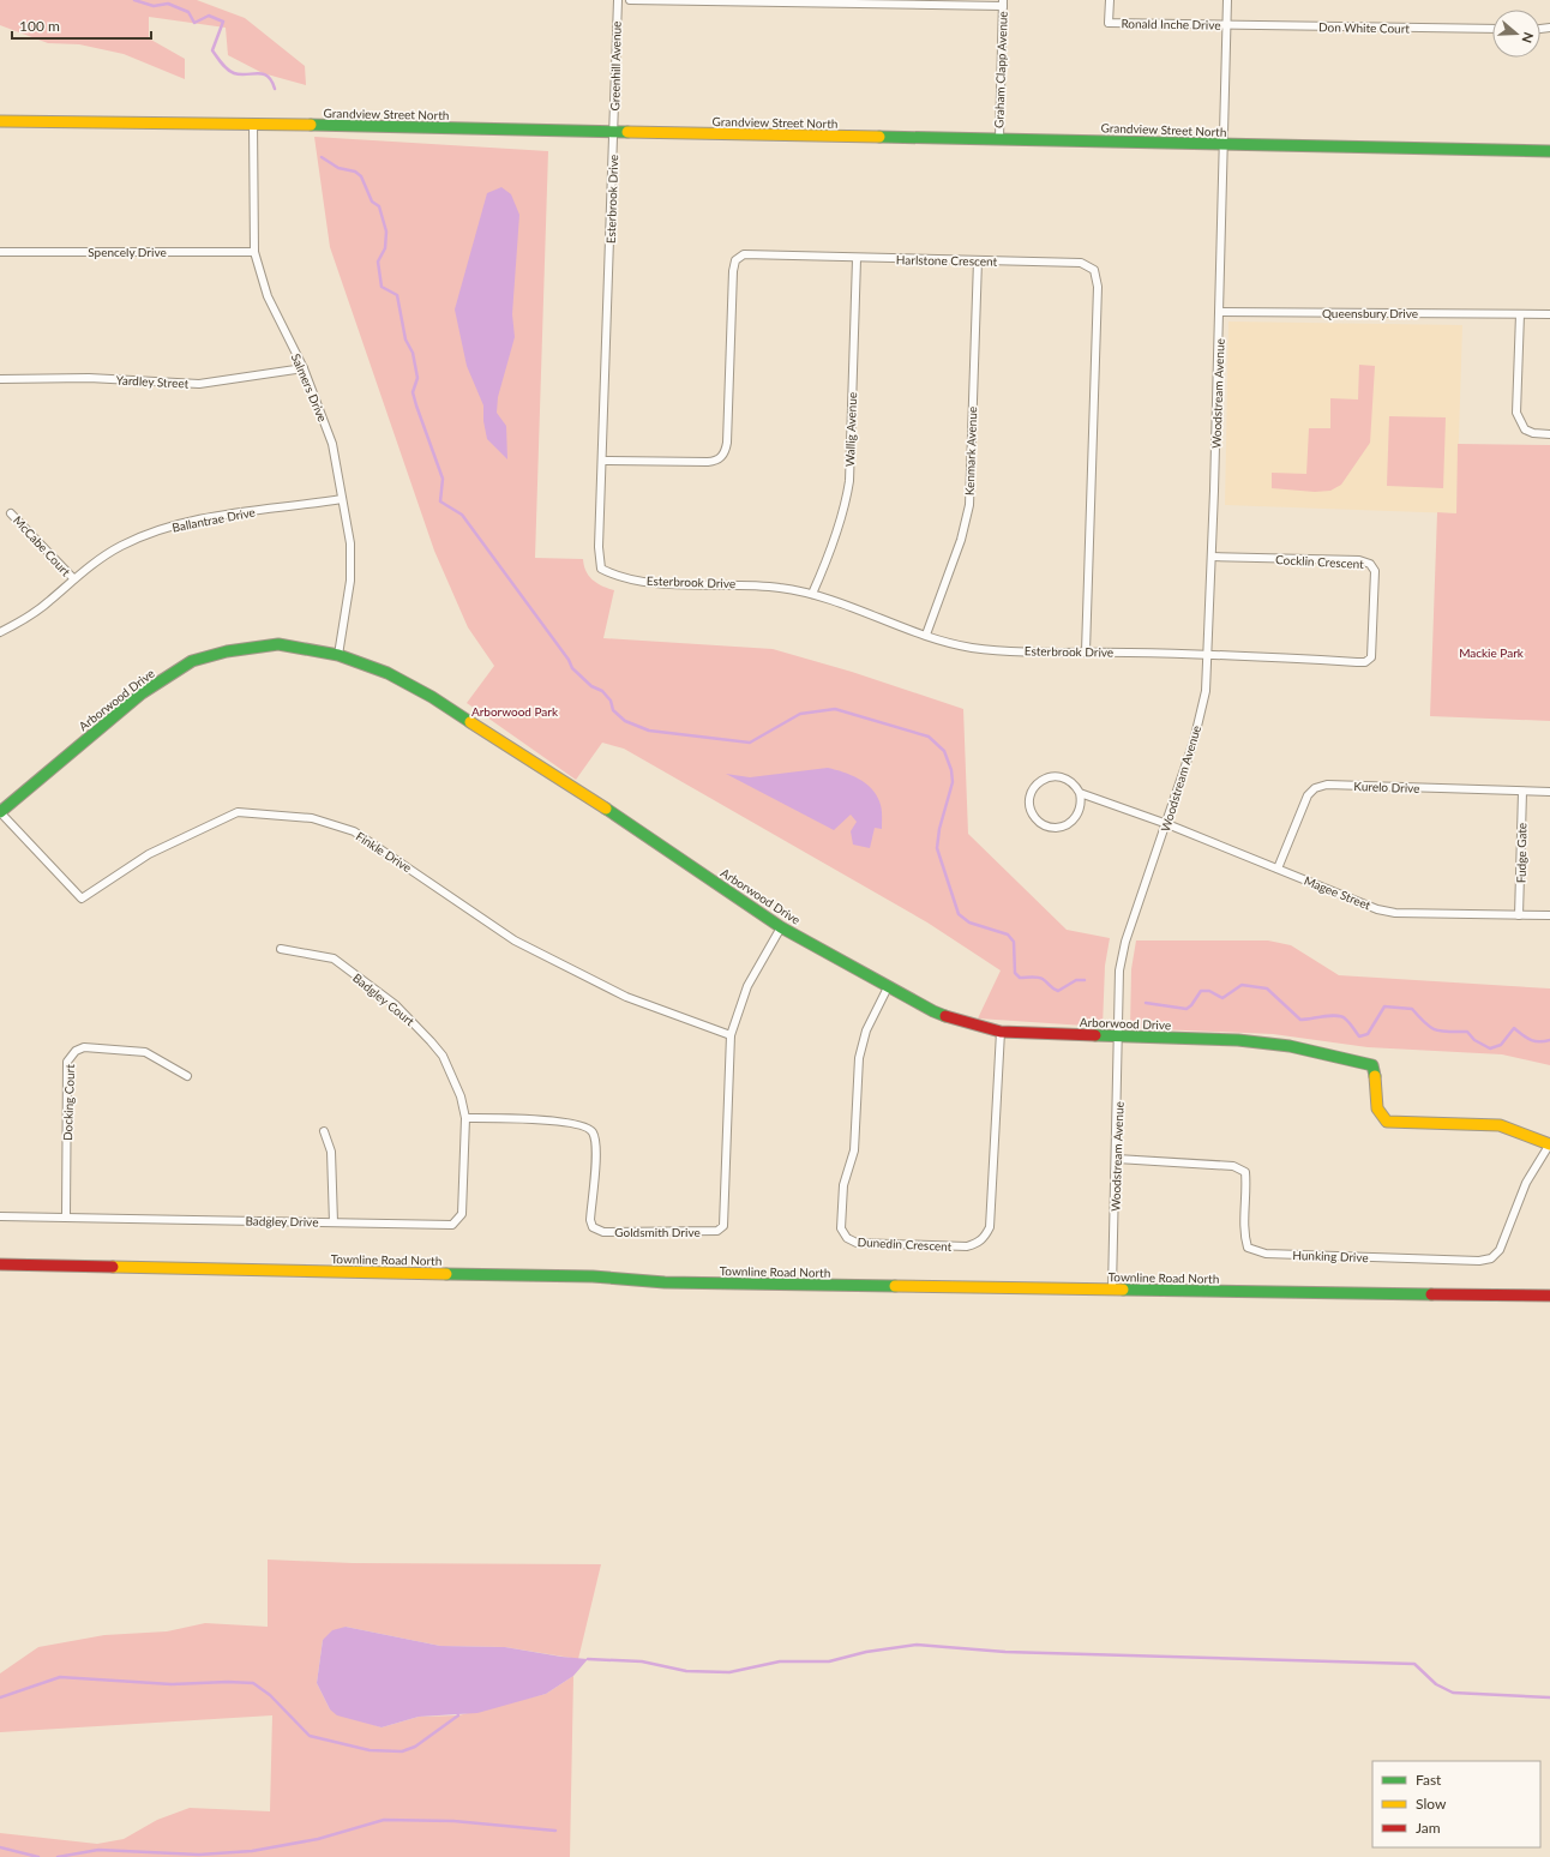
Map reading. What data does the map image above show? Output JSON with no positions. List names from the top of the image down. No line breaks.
{"streets":{"street":["Ronald Inche Drive","Don White Court","Greenhill Avenue","Graham Clapp Avenue","Grandview Street North","Esterbrook Drive","Spencely Drive","Harlstone Crescent","Queensbury Drive","Yardley Street","Salmers Drive","Woodstream Avenue","Wallig Avenue","Kenmark Avenue","Ballantrae Drive","McCabe Court","Cocklin Crescent","Arborwood Drive","Kurelo Drive","Finkle Drive","Fudge Gate","Magee Street","Badgley Court","Docking Court","Badgley Drive","Goldsmith Drive","Dunedin Crescent","Hunking Drive","Townline Road North"]},"crossings":[["Ronald Inche Drive","Don White Court"],["Ronald Inche Drive","Woodstream Avenue"],["Don White Court","Woodstream Avenue"],["Greenhill Avenue","Grandview Street North"],["Greenhill Avenue","Esterbrook Drive"],["Graham Clapp Avenue","Grandview Street North"],["Grandview Street North","Esterbrook Drive"],["Grandview Street North","Salmers Drive"],["Grandview Street North","Woodstream Avenue"],["Esterbrook Drive","Harlstone Crescent"],["Esterbrook Drive","Woodstream Avenue"],["Esterbrook Drive","Wallig Avenue"],["Esterbrook Drive","Kenmark Avenue"],["Esterbrook Drive","Cocklin Crescent"],["Spencely Drive","Salmers Drive"],["Harlstone Crescent","Wallig Avenue"],["Harlstone Crescent","Kenmark Avenue"],["Queensbury Drive","Woodstream Avenue"],["Yardley Street","Salmers Drive"],["Salmers Drive","Ballantrae Drive"],["Salmers Drive","Arborwood Drive"],["Woodstream Avenue","Cocklin Crescent"],["Woodstream Avenue","Arborwood Drive"],["Woodstream Avenue","Magee Street"],["Woodstream Avenue","Hunking Drive"],["Woodstream Avenue","Townline Road North"],["Ballantrae Drive","McCabe Court"],["Arborwood Drive","Finkle Drive"],["Arborwood Drive","Goldsmith Drive"],["Arborwood Drive","Dunedin Crescent"],["Arborwood Drive","Hunking Drive"],["Kurelo Drive","Fudge Gate"],["Kurelo Drive","Magee Street"],["Finkle Drive","Goldsmith Drive"],["Fudge Gate","Magee Street"],["Badgley Court","Badgley Drive"],["Badgley Court","Goldsmith Drive"],["Docking Court","Badgley Drive"],["Badgley Drive","Goldsmith Drive"]],"parks":["Mackie Park","Arborwood Park"],"legend":["Fast","Slow","Jam"],"scale_bar":"100 m","north":"right"}
